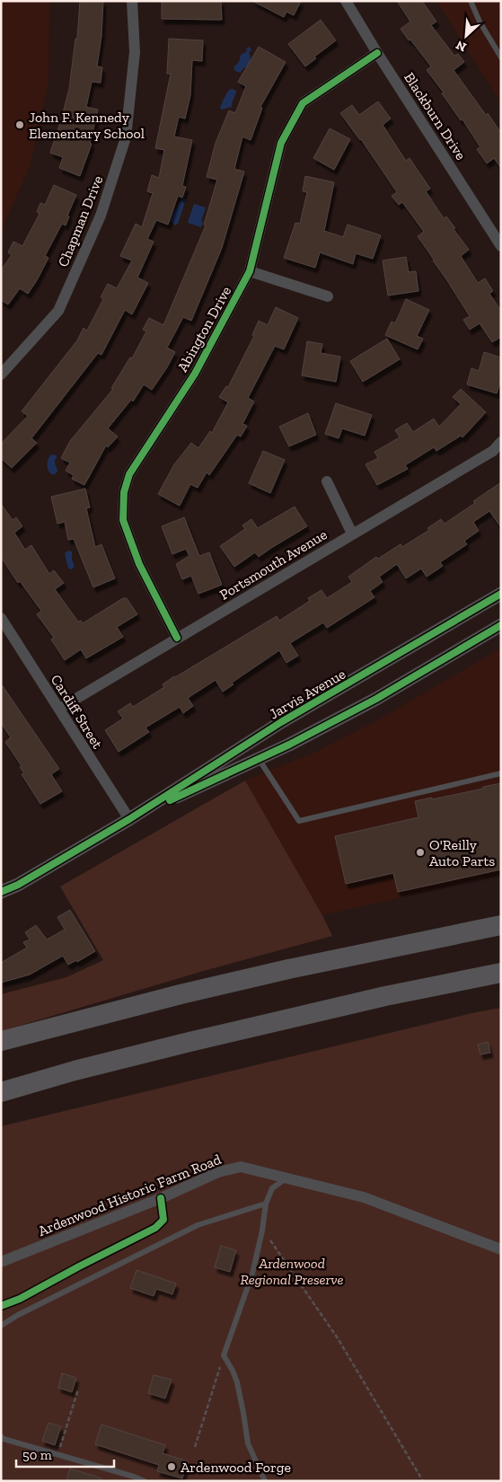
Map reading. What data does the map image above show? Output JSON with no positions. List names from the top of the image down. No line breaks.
{"streets":{"street":["Blackburn Drive","Chapman Drive","Abington Drive","Portsmouth Avenue","Jarvis Avenue","Cardiff Street","Ardenwood Historic Farm Road"]},"crossings":[["Blackburn Drive","Abington Drive"],["Abington Drive","Portsmouth Avenue"],["Portsmouth Avenue","Cardiff Street"],["Jarvis Avenue","Cardiff Street"]],"parks":["Ardenwood Regional Preserve"],"places":["John F. Kennedy Elementary School","O'Reilly Auto Parts","Ardenwood Forge"],"scale_bar":"50 m","north":"bottom left"}
